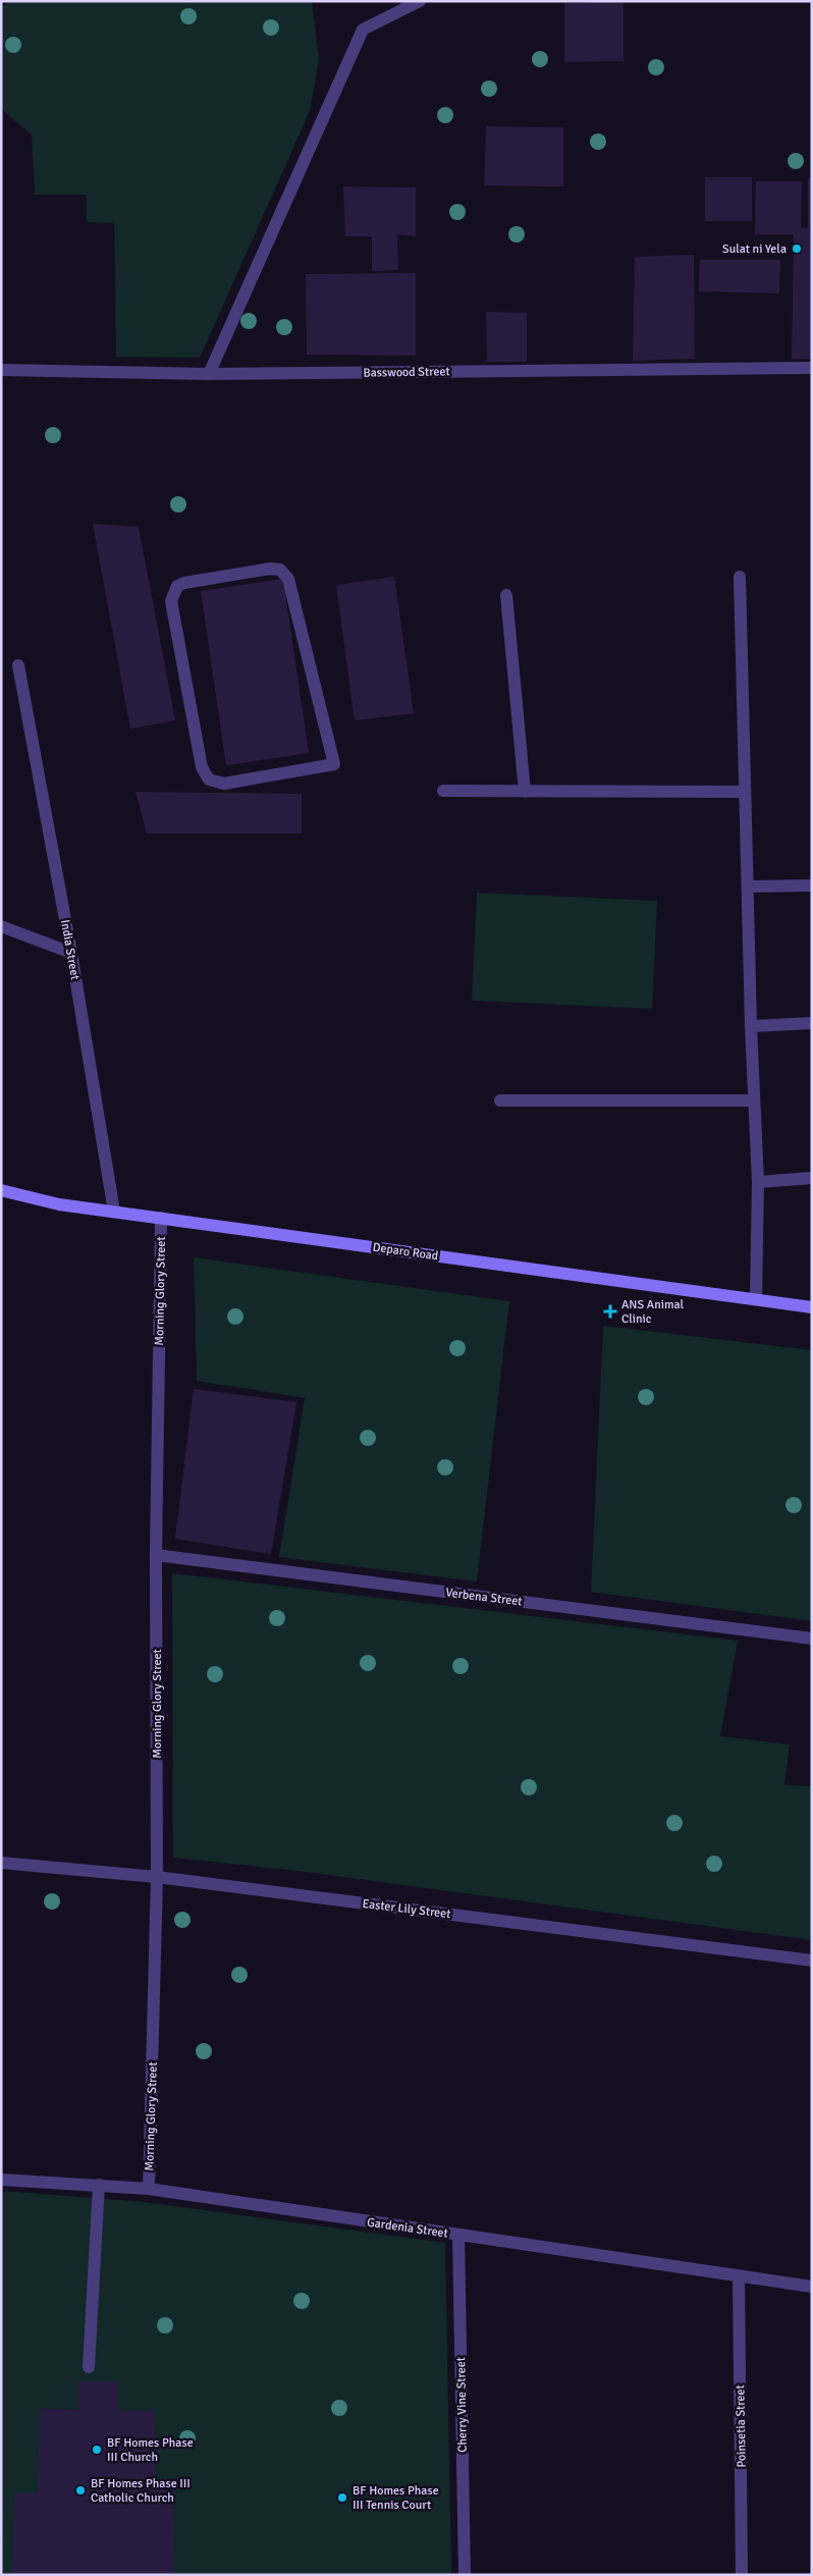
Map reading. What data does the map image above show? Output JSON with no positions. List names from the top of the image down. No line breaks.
{"streets":{"main road":["Deparo Road"],"street":["Basswood Street","India Street","Morning Glory Street","Verbena Street","Easter Lily Street","Gardenia Street","Cherry Vine Street","Poinsetia Street"]},"crossings":[["India Street","Deparo Road"],["Deparo Road","Morning Glory Street"],["Morning Glory Street","Verbena Street"],["Morning Glory Street","Easter Lily Street"],["Morning Glory Street","Gardenia Street"],["Gardenia Street","Cherry Vine Street"],["Gardenia Street","Poinsetia Street"]],"places":{"other":["Sulat ni Yela","BF Homes Phase III Church","BF Homes Phase III Catholic Church","BF Homes Phase III Tennis Court"],"health":["ANS Animal Clinic"]}}
